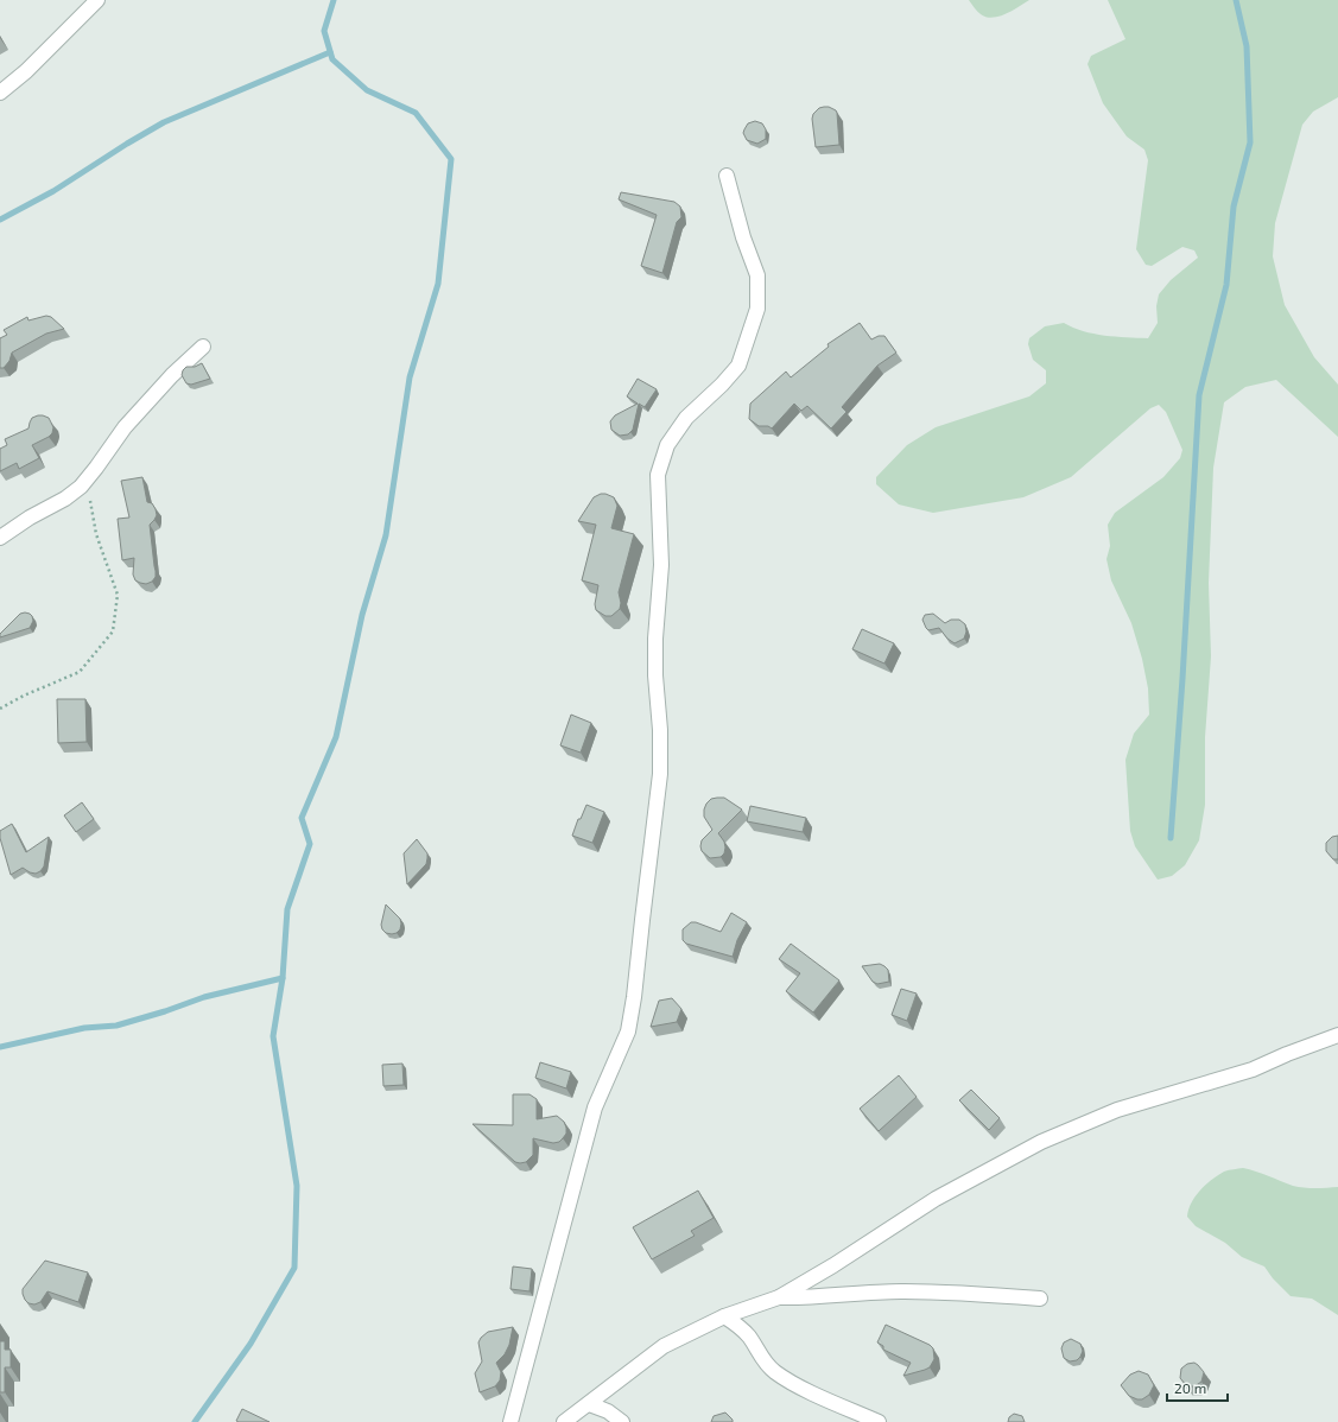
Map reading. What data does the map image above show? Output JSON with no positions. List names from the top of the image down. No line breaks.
{"scale_bar":"20 m"}
